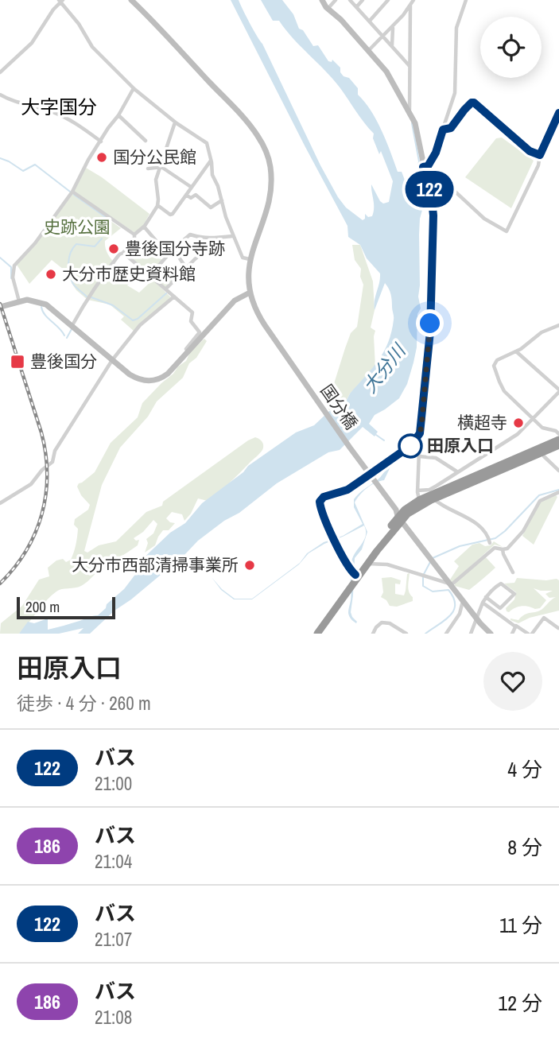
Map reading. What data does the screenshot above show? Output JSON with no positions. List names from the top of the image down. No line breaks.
{"streets":{"street":["国分橋"]},"districts":["大字国分"],"water":["大分川"],"parks":["史跡公園"],"places":{"other":["国分公民館","豊後国分寺跡","大分市歴史資料館","横超寺","田原入口","大分市西部清掃事業所"],"transit":["豊後国分"]},"lines":["bus line 122"],"scale_bar":"200 m","page":{"on_map":"122","scale":"200 m","heading":["田原入口","徒歩 · 4 分 · 260 m"],"list":[{"mark":"122","name":"バス","note":"21:00","value":"4 分"},{"mark":"186","name":"バス","note":"21:04","value":"8 分"},{"mark":"122","name":"バス","note":"21:07","value":"11 分"},{"mark":"186","name":"バス","note":"21:08","value":"12 分"}]}}
